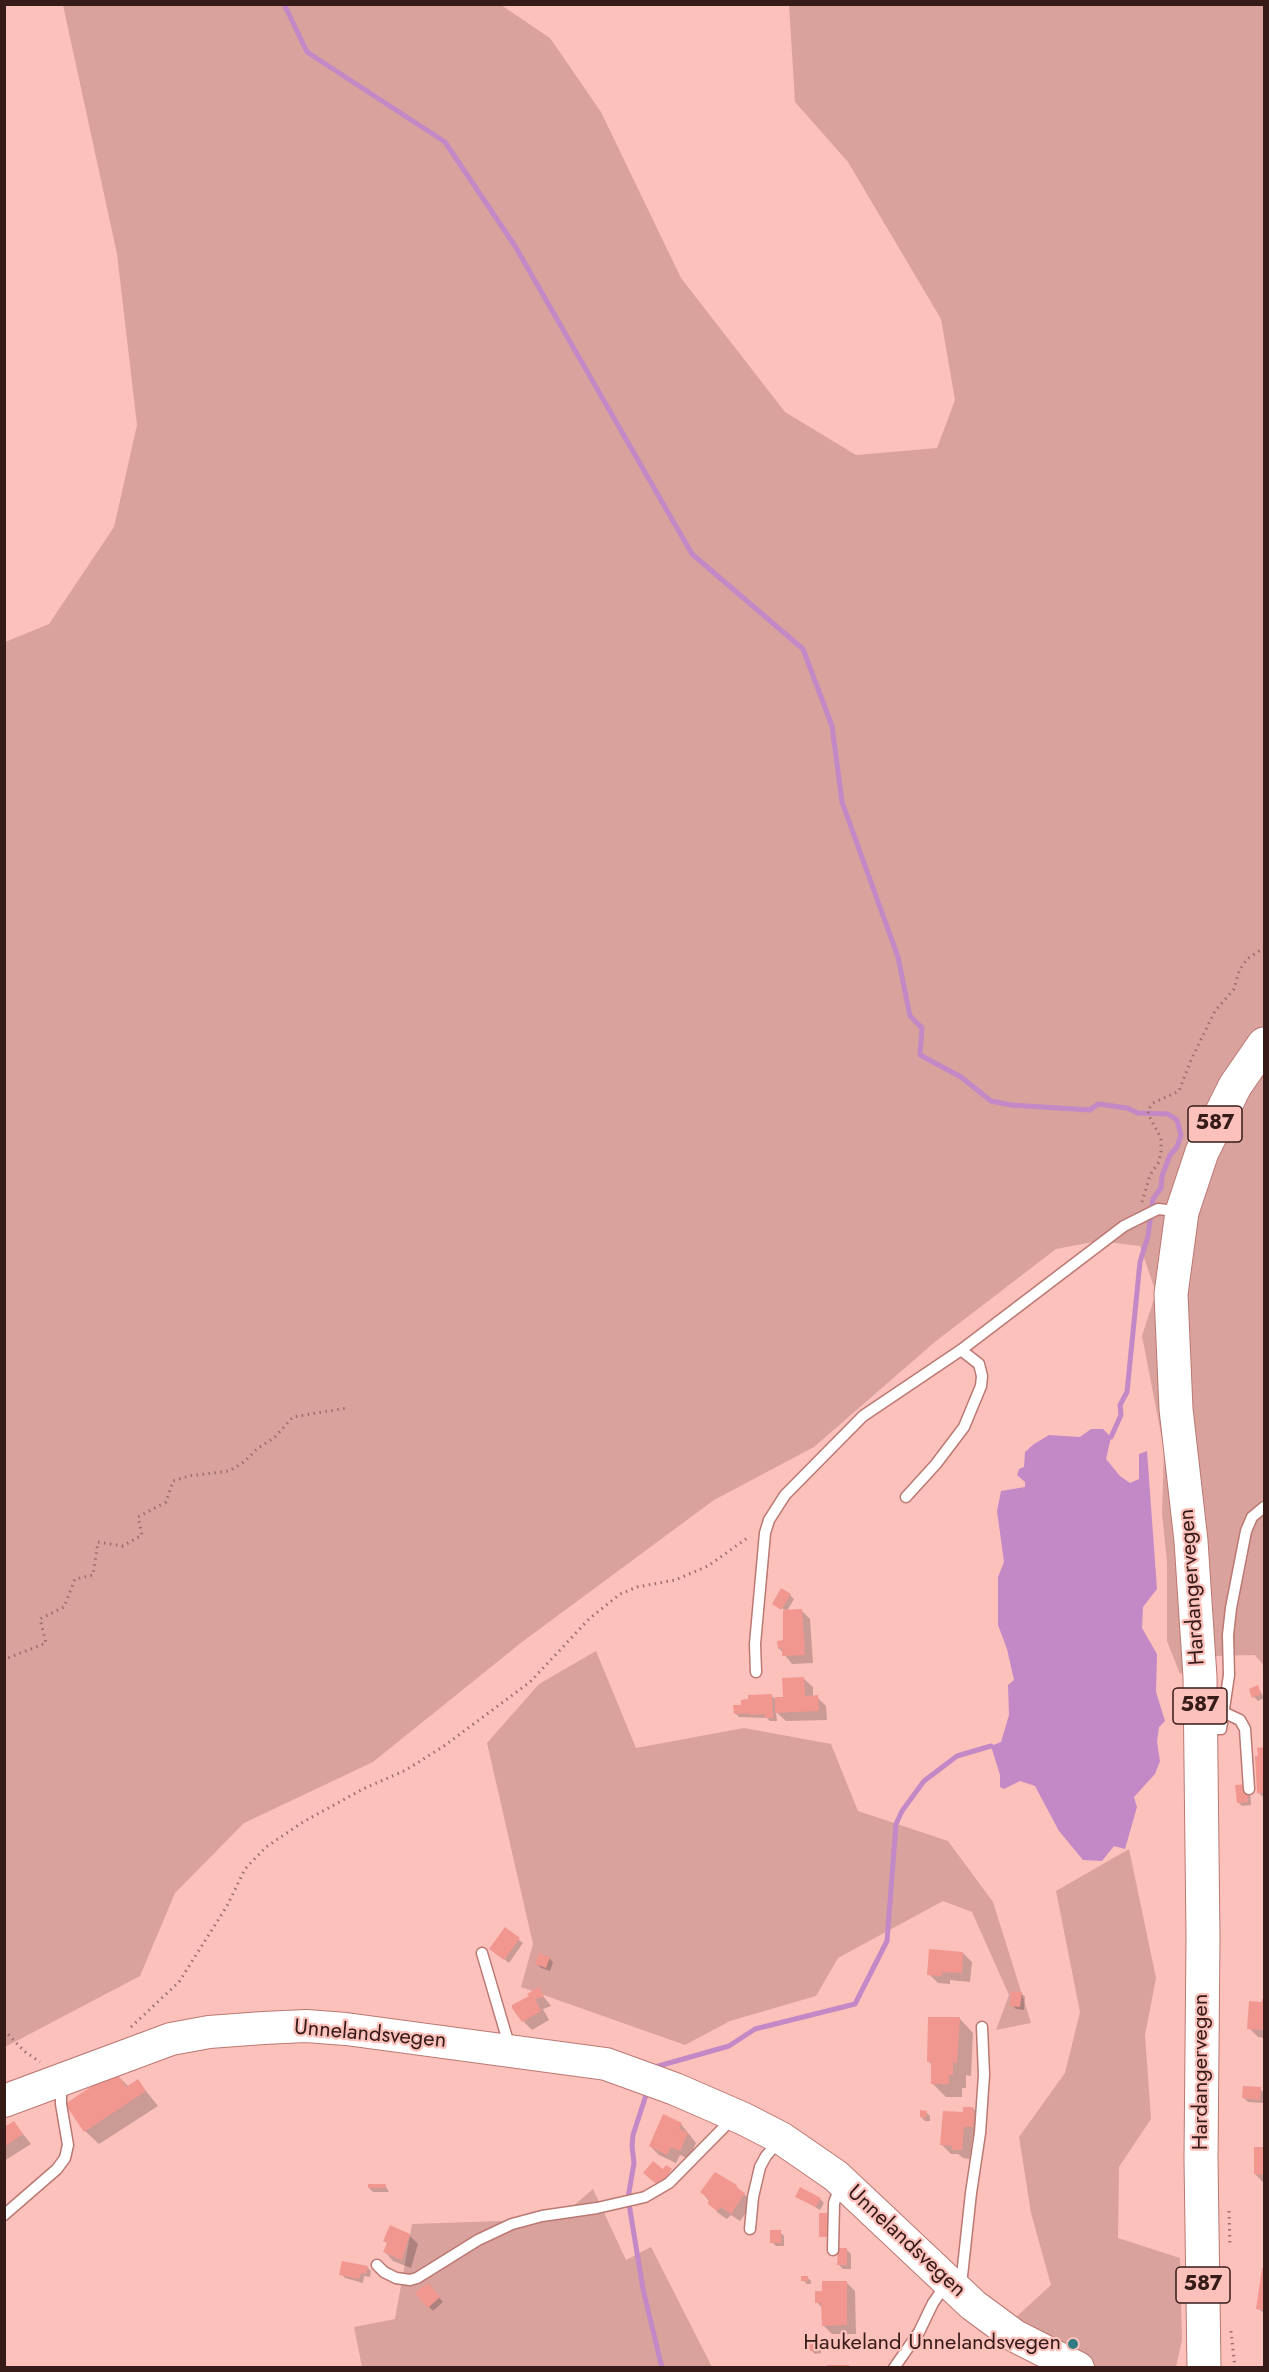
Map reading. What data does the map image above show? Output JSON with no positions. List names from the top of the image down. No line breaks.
{"streets":{"main road":["587","Hardangervegen","Unnelandsvegen"]},"places":["Haukeland Unnelandsvegen"]}
